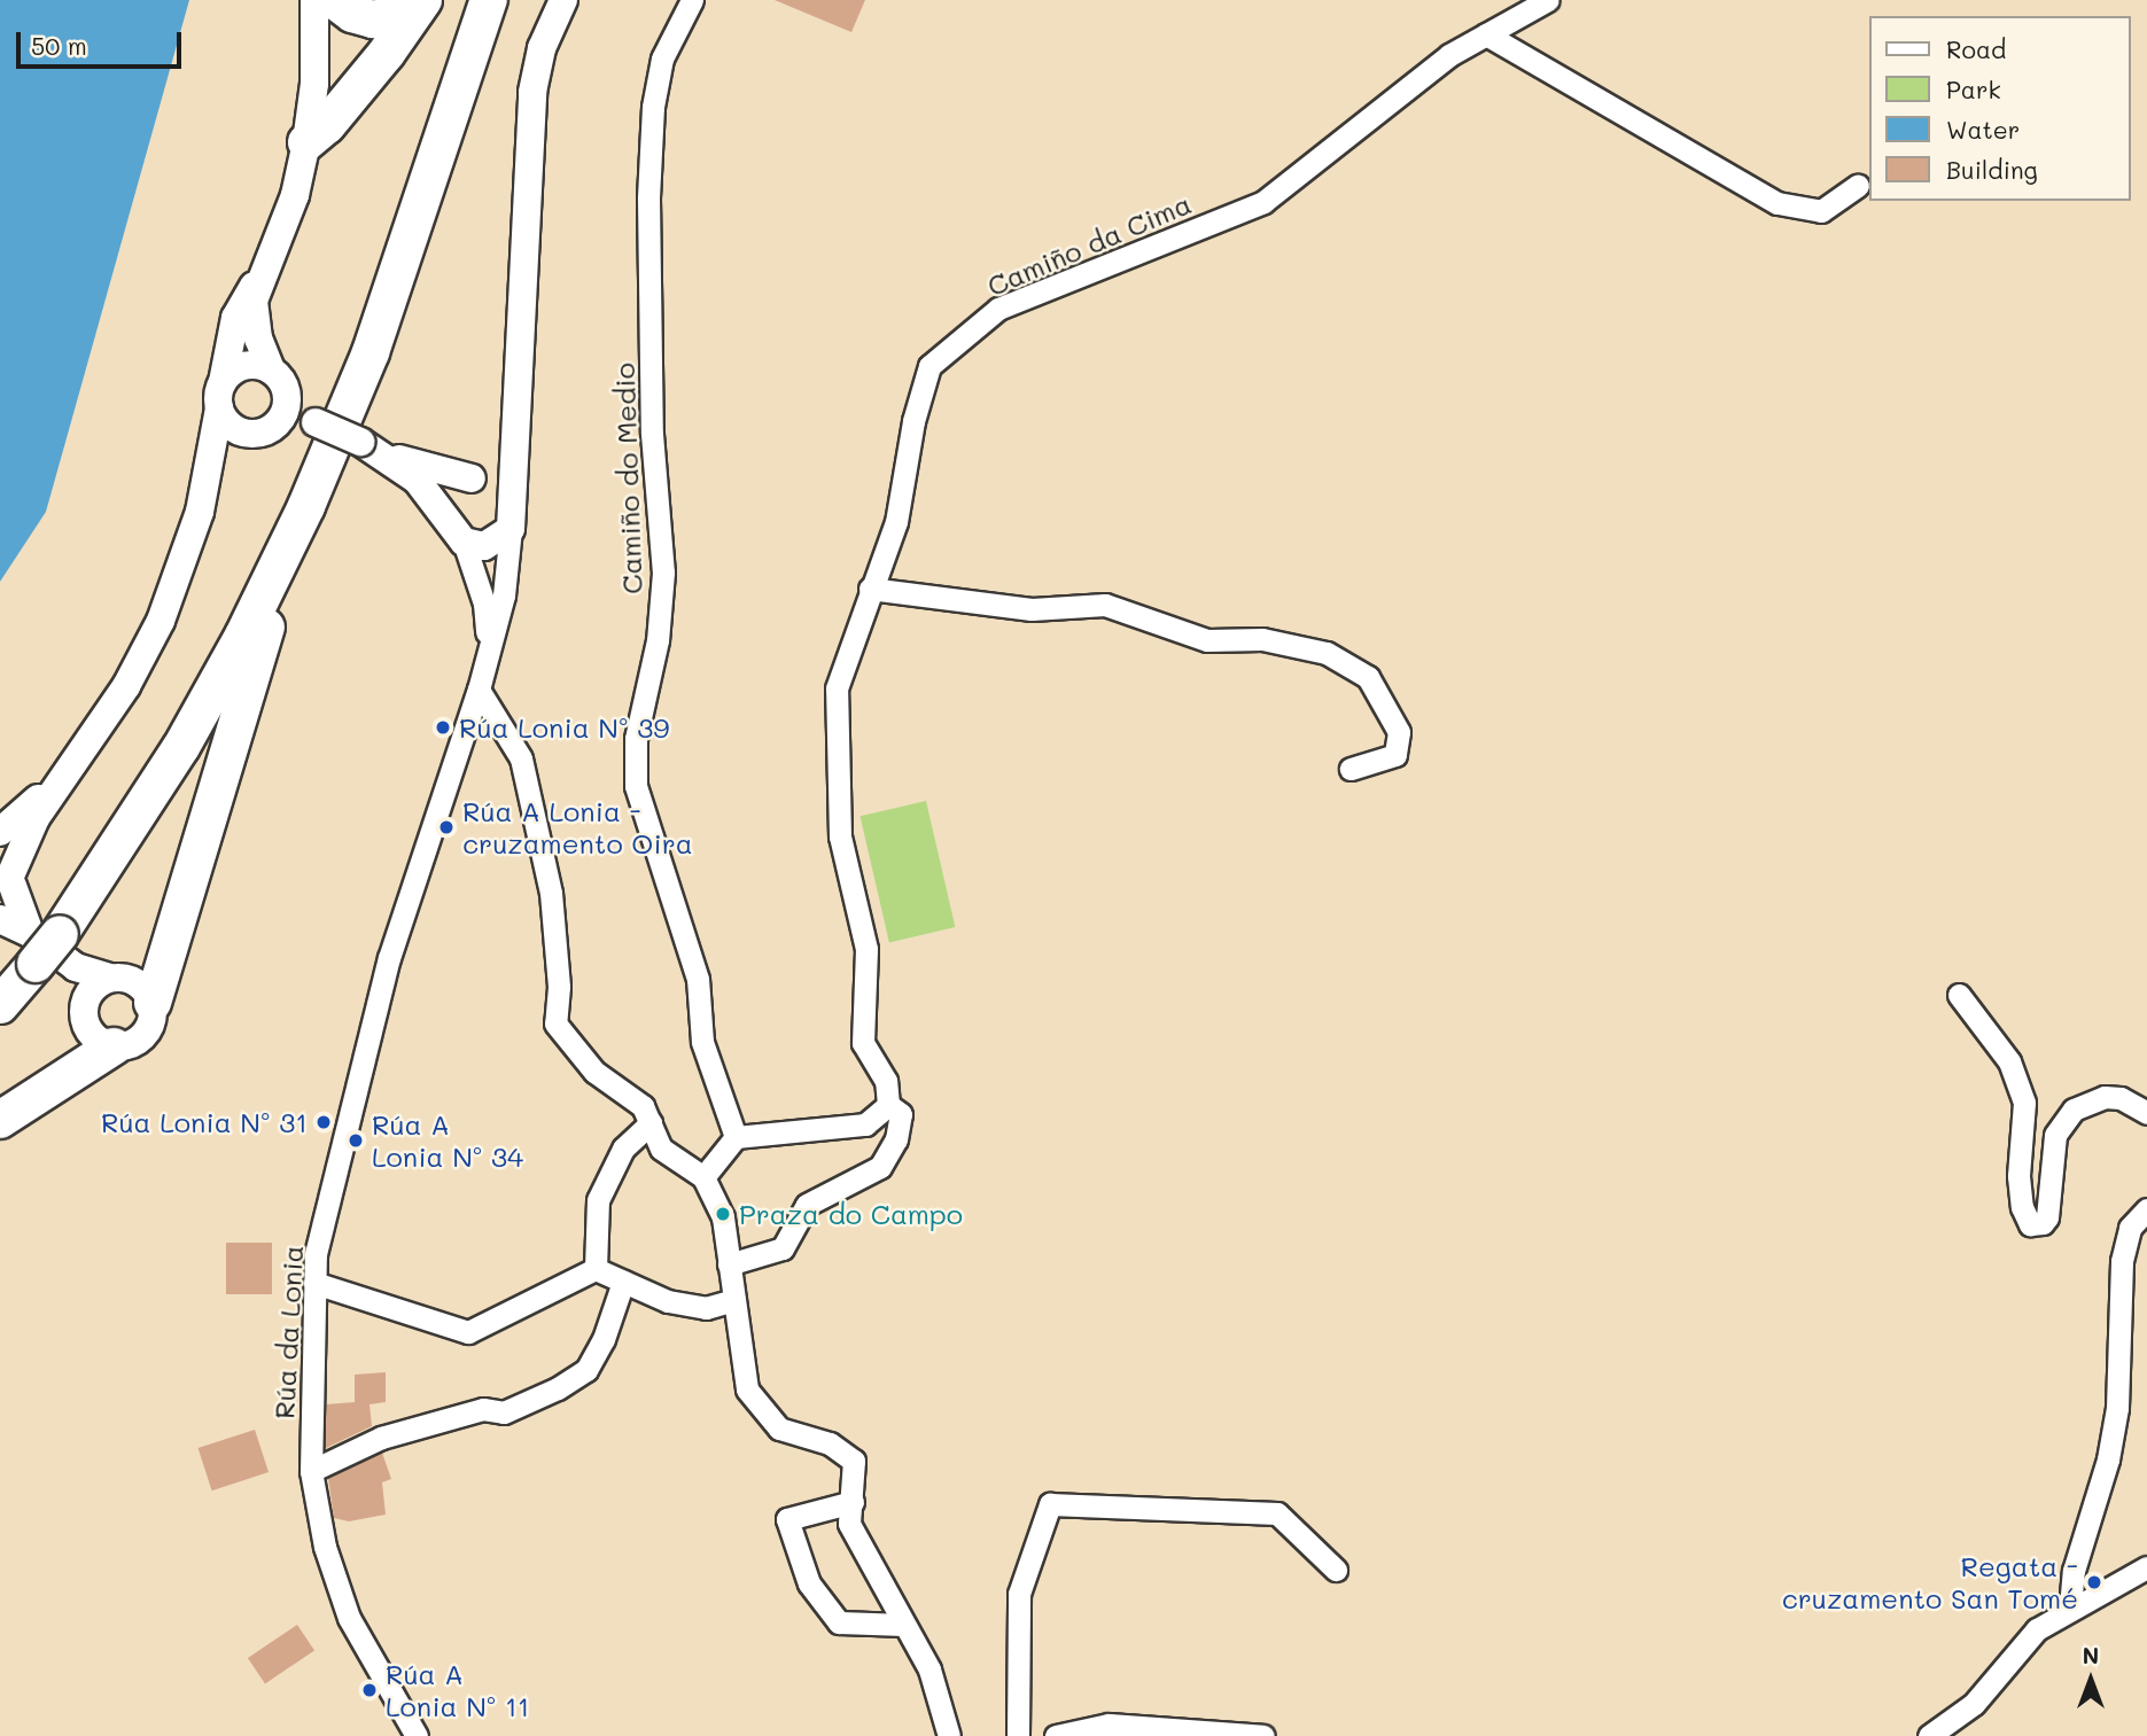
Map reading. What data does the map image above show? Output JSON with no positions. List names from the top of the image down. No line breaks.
{"streets":{"street":["Camiño da Cima","Camiño do Medio","Rúa da Lonia"]},"places":["Rúa Lonia Nº 39","Rúa A Lonia - cruzamento Oira","Rúa Lonia Nº 31","Rúa A Lonia Nº 34","Praza do Campo","Regata - cruzamento San Tomé","Rúa A Lonia Nº 11"],"legend":["Road","Park","Water","Building"],"scale_bar":"50 m","north":"top"}
